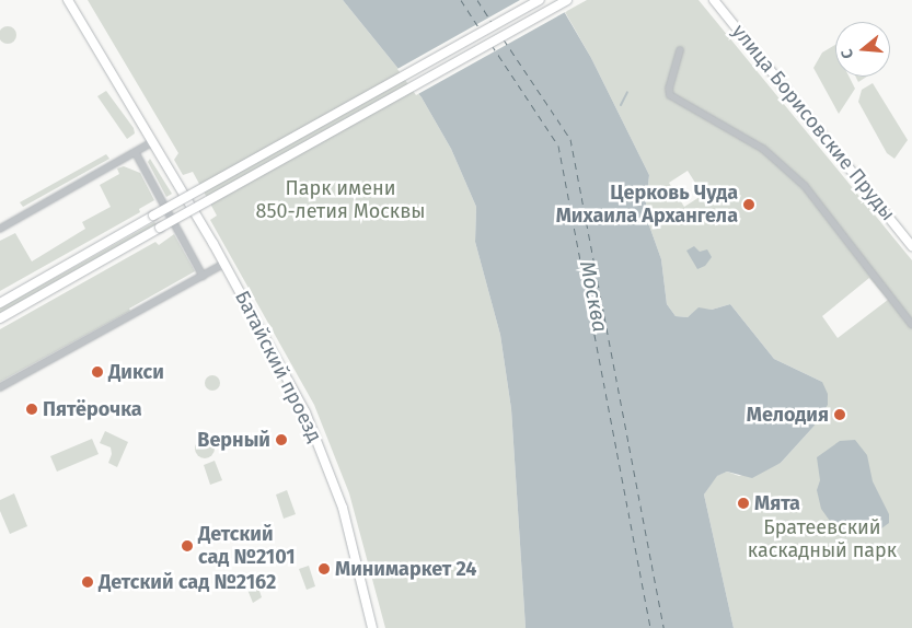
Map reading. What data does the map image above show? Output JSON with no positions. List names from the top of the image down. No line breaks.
{"streets":{"main road":["улица Борисовские Пруды","Батайский проезд"]},"water":["Москва"],"parks":["Парк имени 850-летия Москвы","Братеевский каскадный парк"],"places":["Церковь Чуда Михаила Архангела","Дикси","Пятёрочка","Мелодия","Верный","Мята","Детский сад №2101","Минимаркет 24","Детский сад №2162"],"north":"left"}
